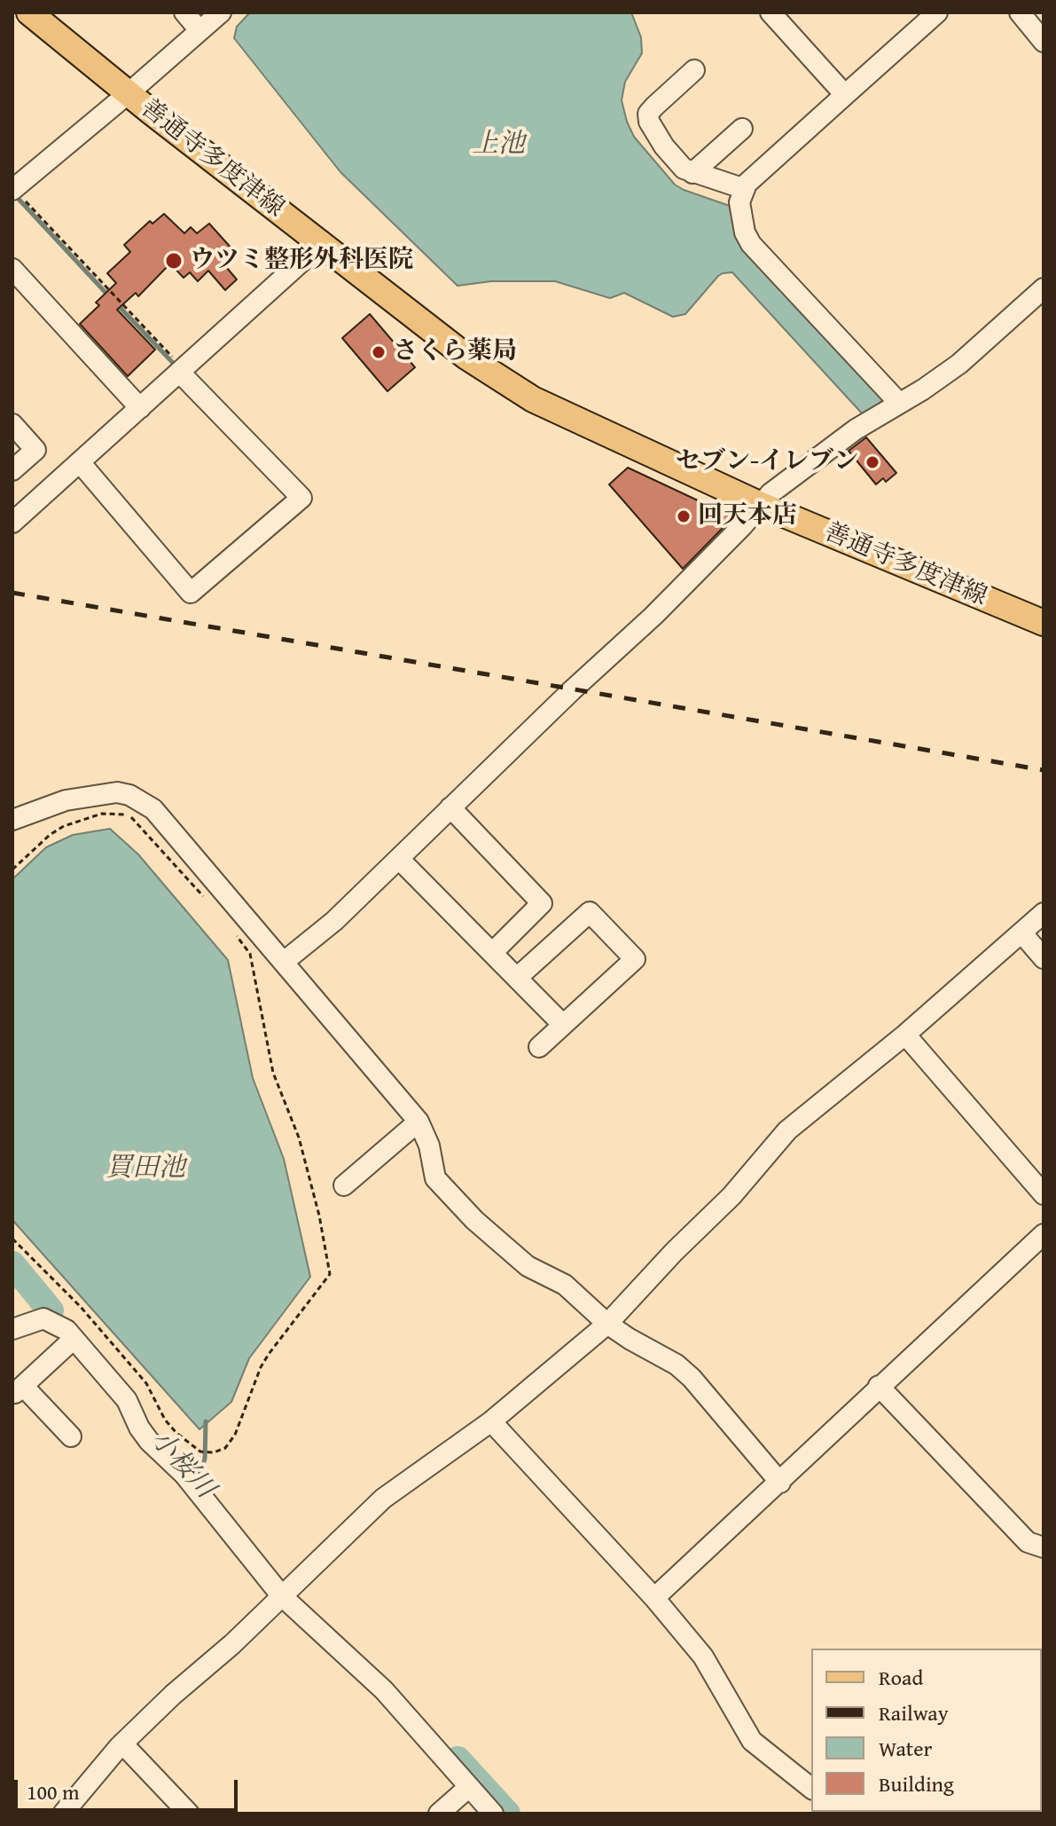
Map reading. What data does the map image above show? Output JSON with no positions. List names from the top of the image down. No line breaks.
{"streets":{"main road":["善通寺多度津線"]},"water":["上池","買田池","小桜川"],"places":["ウツミ整形外科医院","さくら薬局","セブン-イレブン","回天本店"],"legend":["Road","Railway","Water","Building"],"scale_bar":"100 m"}
